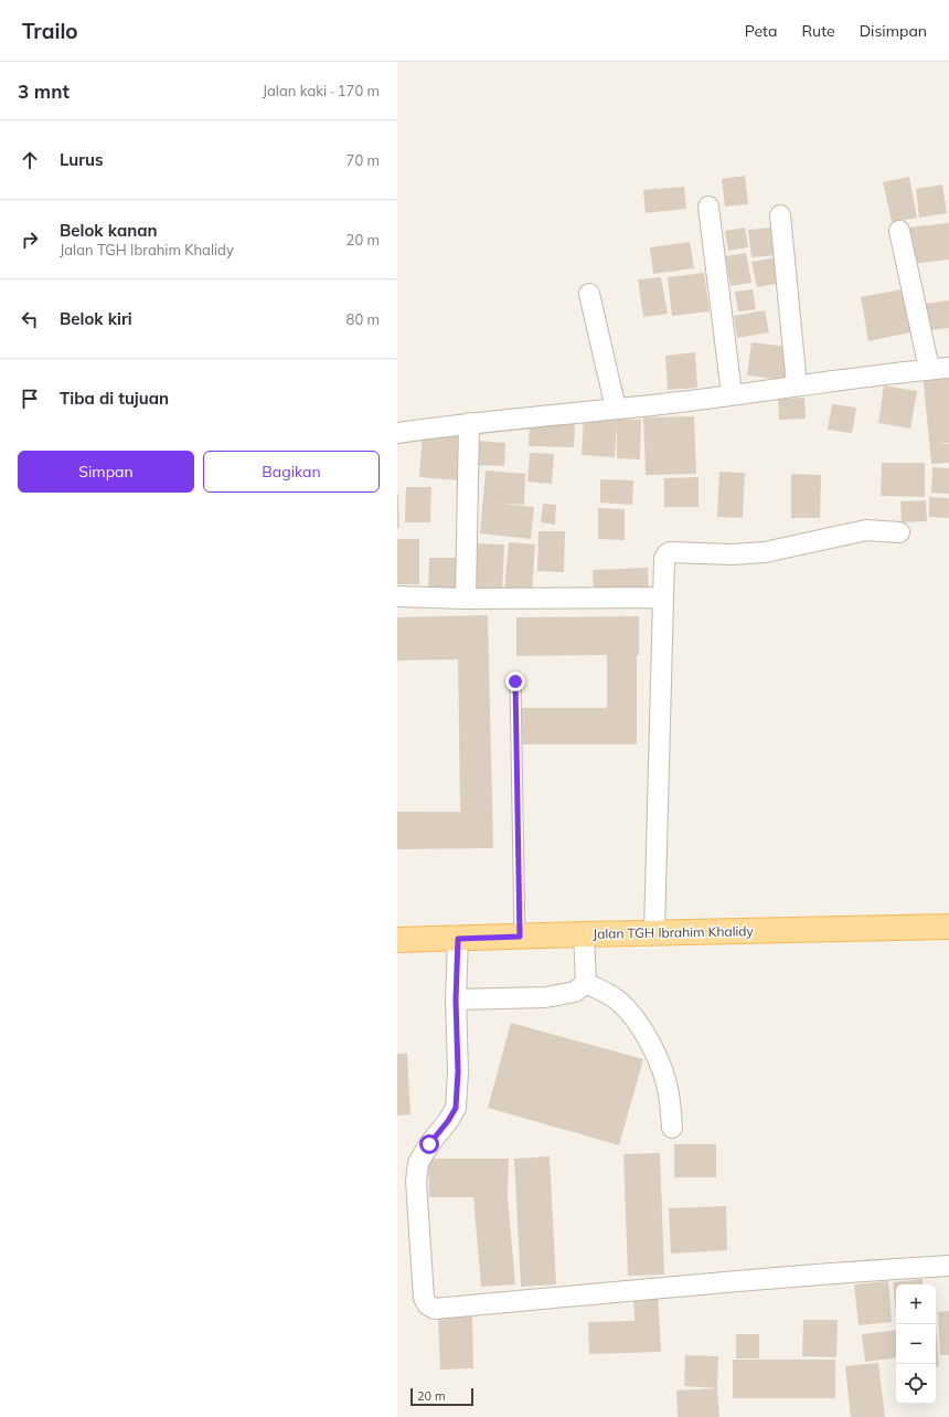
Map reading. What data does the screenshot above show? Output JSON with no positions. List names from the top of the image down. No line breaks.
{"streets":{"main road":["Jalan TGH Ibrahim Khalidy"]},"scale_bar":"20 m","page":{"header":"Trailo","nav":["Peta","Rute","Disimpan"],"heading":["3 mnt","Jalan kaki · 170 m"],"list":[["Lurus","70 m"],["Belok kanan","Jalan TGH Ibrahim Khalidy","20 m"],["Belok kiri","80 m"],"Tiba di tujuan"],"buttons":["Simpan","Bagikan"],"map_buttons":["+","−"],"scale":"20 m"}}
